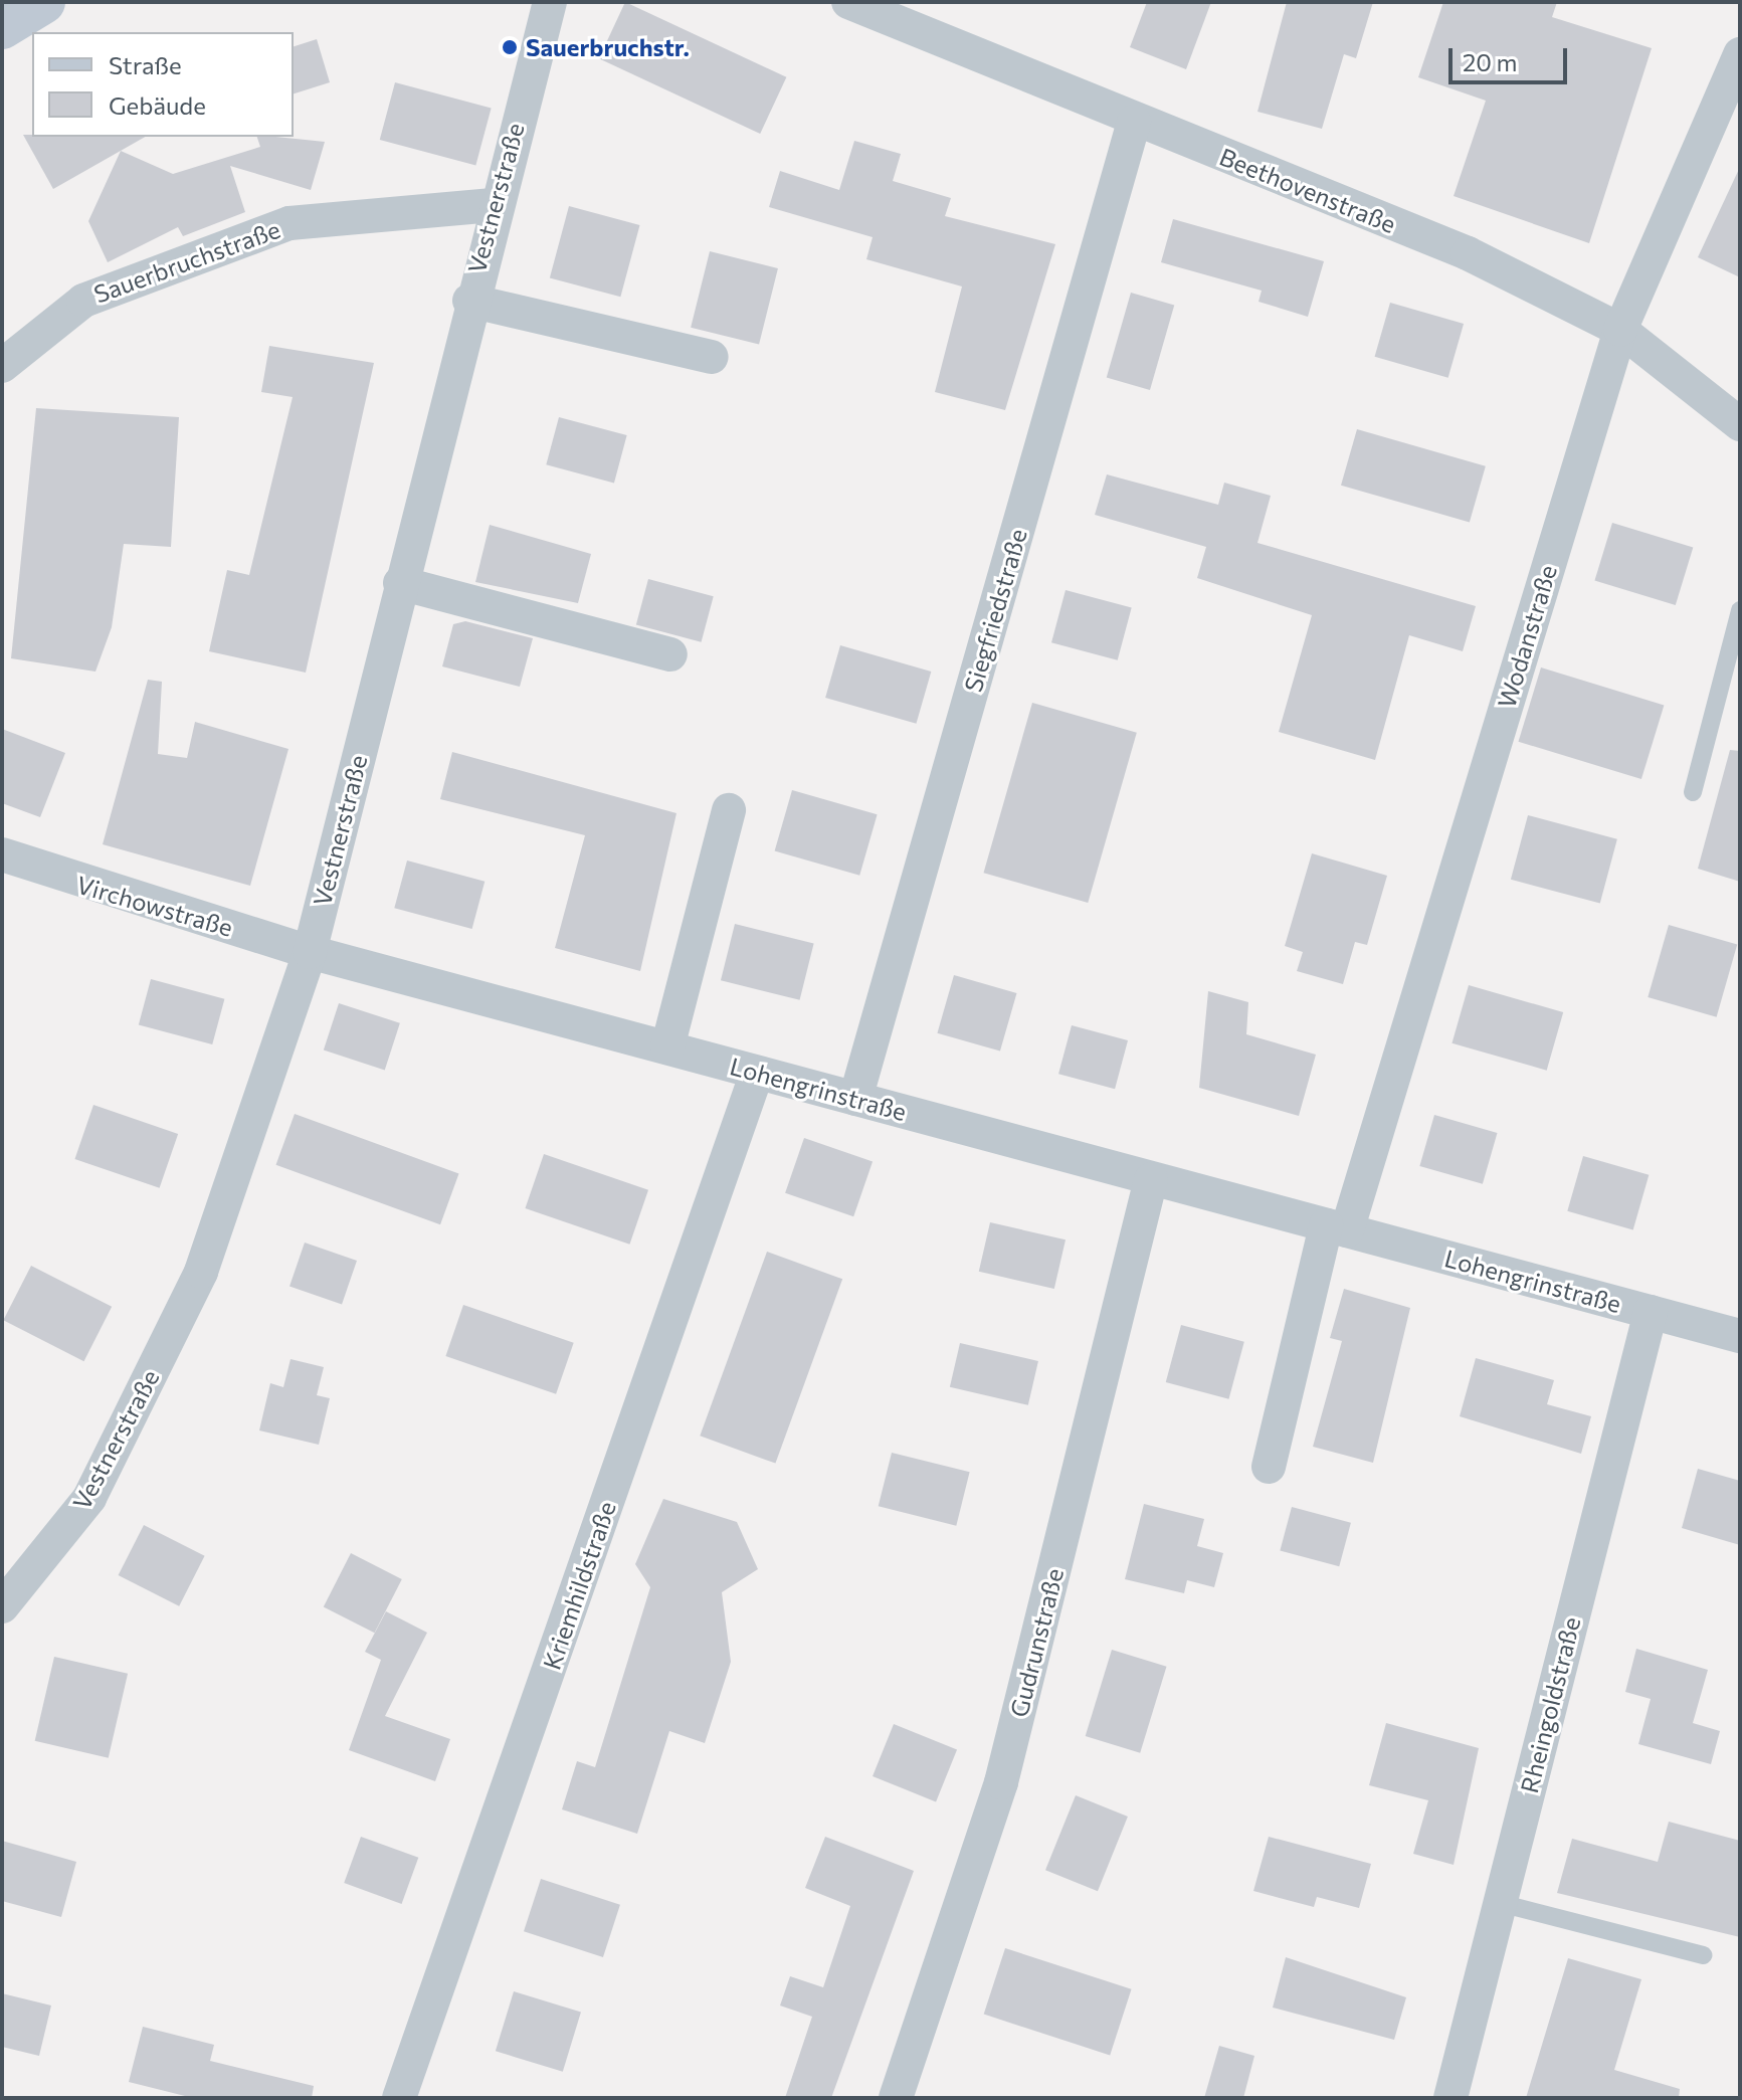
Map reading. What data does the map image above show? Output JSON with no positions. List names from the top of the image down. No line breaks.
{"streets":{"street":["Beethovenstraße","Vestnerstraße","Sauerbruchstraße","Siegfriedstraße","Wodanstraße","Virchowstraße","Lohengrinstraße","Kriemhildstraße","Gudrunstraße","Rheingoldstraße"]},"crossings":[["Beethovenstraße","Siegfriedstraße"],["Beethovenstraße","Wodanstraße"],["Vestnerstraße","Sauerbruchstraße"],["Vestnerstraße","Virchowstraße"],["Vestnerstraße","Lohengrinstraße"],["Siegfriedstraße","Lohengrinstraße"],["Wodanstraße","Lohengrinstraße"],["Virchowstraße","Lohengrinstraße"],["Lohengrinstraße","Kriemhildstraße"],["Lohengrinstraße","Gudrunstraße"],["Lohengrinstraße","Rheingoldstraße"]],"places":["Sauerbruchstr."],"legend":["Straße","Gebäude"],"scale_bar":"20 m"}
